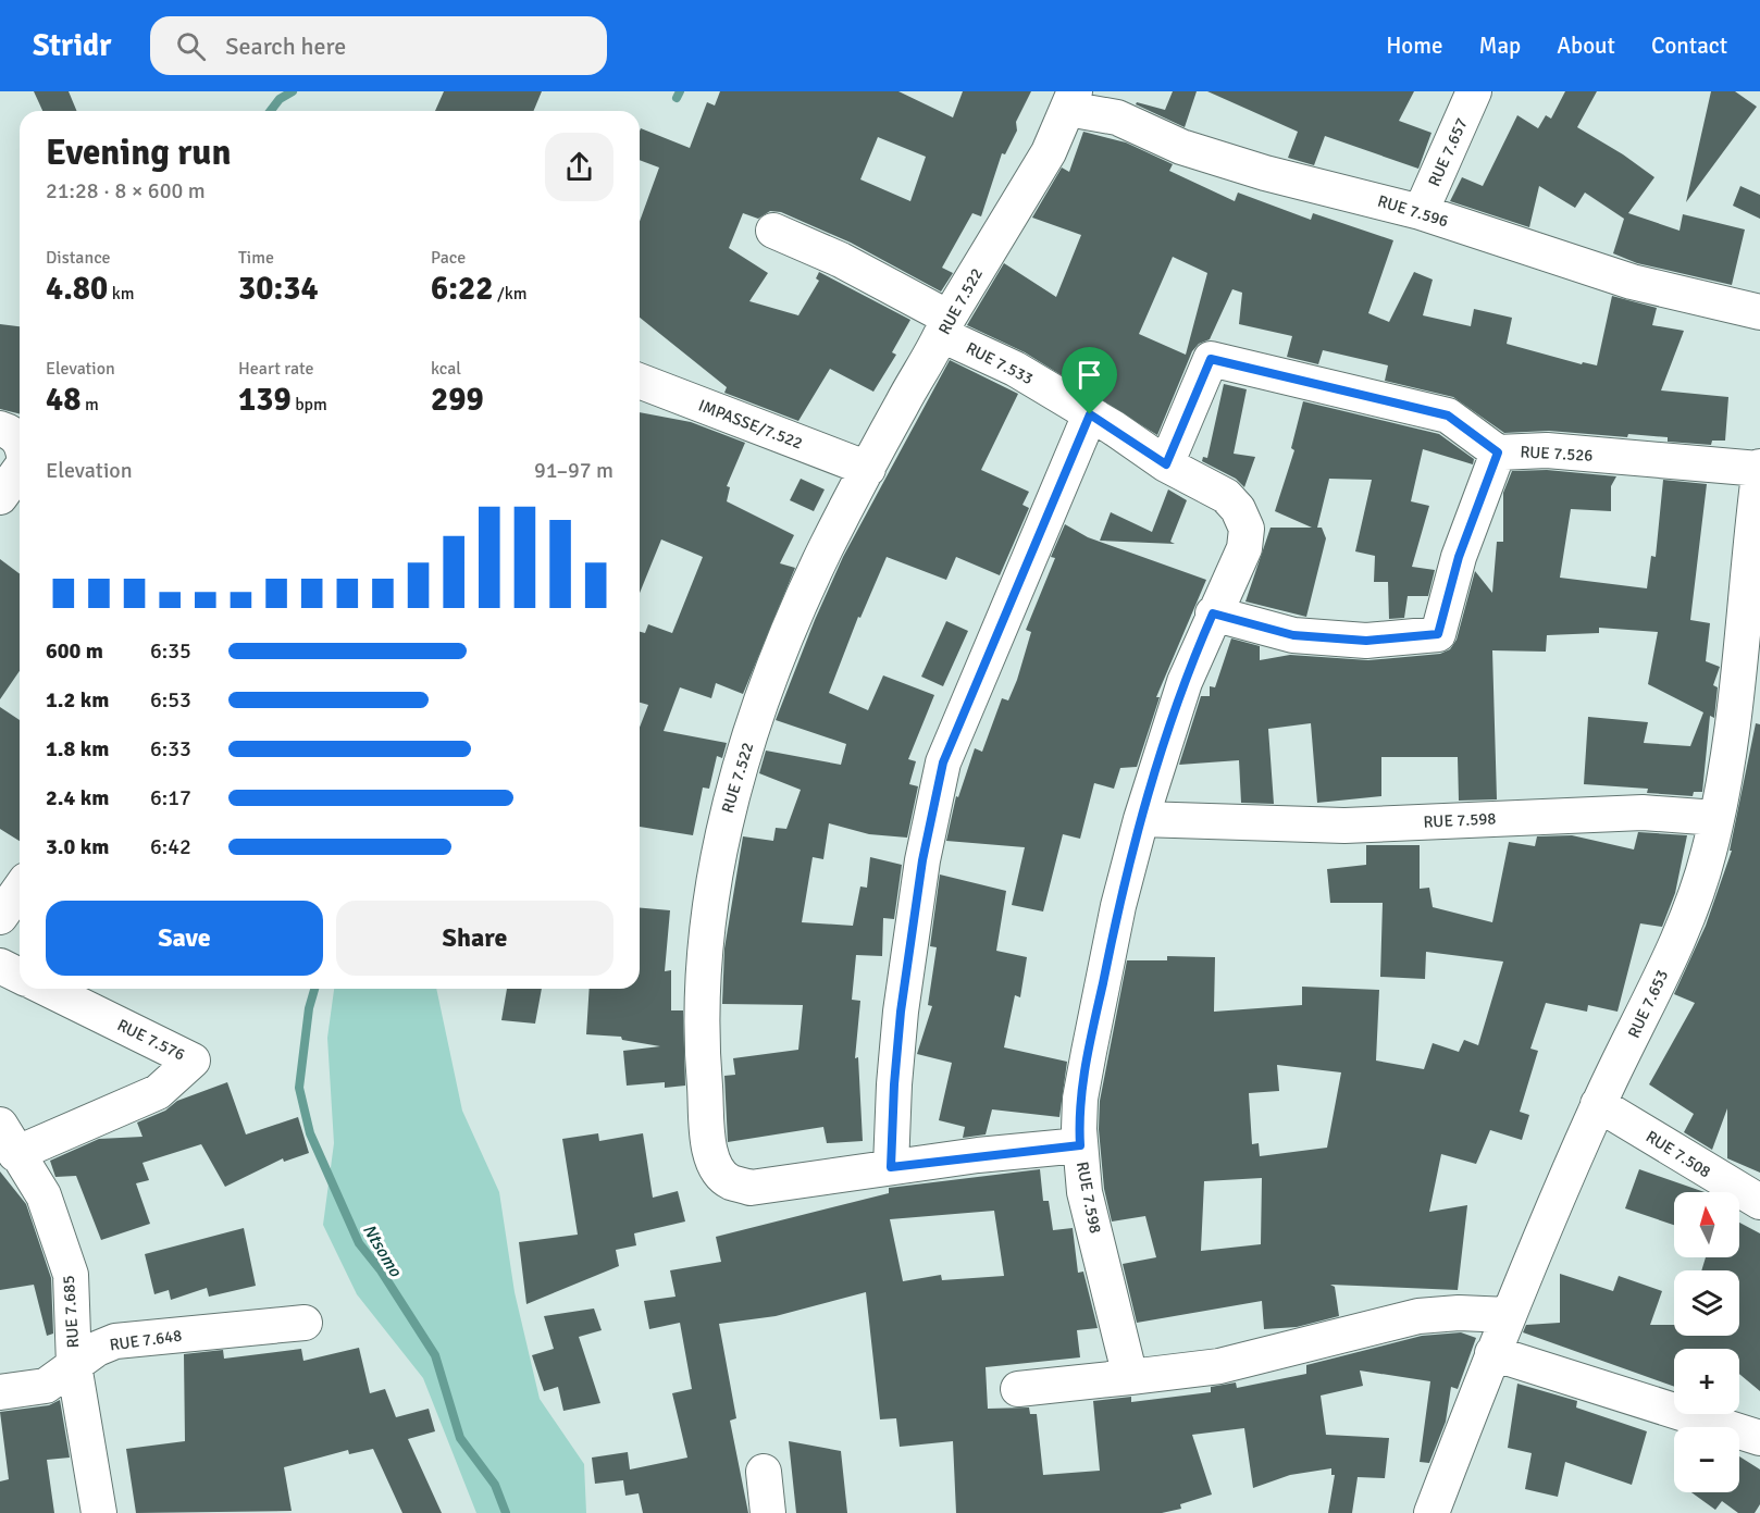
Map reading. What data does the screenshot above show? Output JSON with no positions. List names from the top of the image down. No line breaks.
{"streets":{"street":["RUE 7.657","RUE 7.596","RUE 7.522","RUE 7.533","IMPASSE/7.522","RUE 7.526","RUE 7.598","RUE 7.653","RUE 7.576","RUE 7.508","RUE 7.685","RUE 7.648"]},"crossings":[["RUE 7.657","RUE 7.596"],["RUE 7.596","RUE 7.522"],["RUE 7.522","RUE 7.533"],["RUE 7.522","IMPASSE/7.522"],["RUE 7.522","RUE 7.598"],["RUE 7.533","RUE 7.526"],["RUE 7.533","RUE 7.598"],["RUE 7.526","RUE 7.653"],["RUE 7.598","RUE 7.653"],["RUE 7.653","RUE 7.508"],["RUE 7.576","RUE 7.685"],["RUE 7.685","RUE 7.648"]],"water":["Ntsomo"],"north":"top","page":{"header":"Stridr","search":"Search here","nav":["Home","Map","About","Contact"],"heading":["Evening run","21:28 · 8 × 600 m"],"stats":[["Distance","4.80 km"],["Time","30:34"],["Pace","6:22 /km"],["Elevation","48 m"],["Heart rate","139 bpm"],["kcal","299"]],"chart":["Elevation","91–97 m"],"list":[{"name":"600 m","note":"6:35"},{"name":"1.2 km","note":"6:53"},{"name":"1.8 km","note":"6:33"},{"name":"2.4 km","note":"6:17"},{"name":"3.0 km","note":"6:42"}],"buttons":["Save","Share"],"map_buttons":["+","−"]}}
